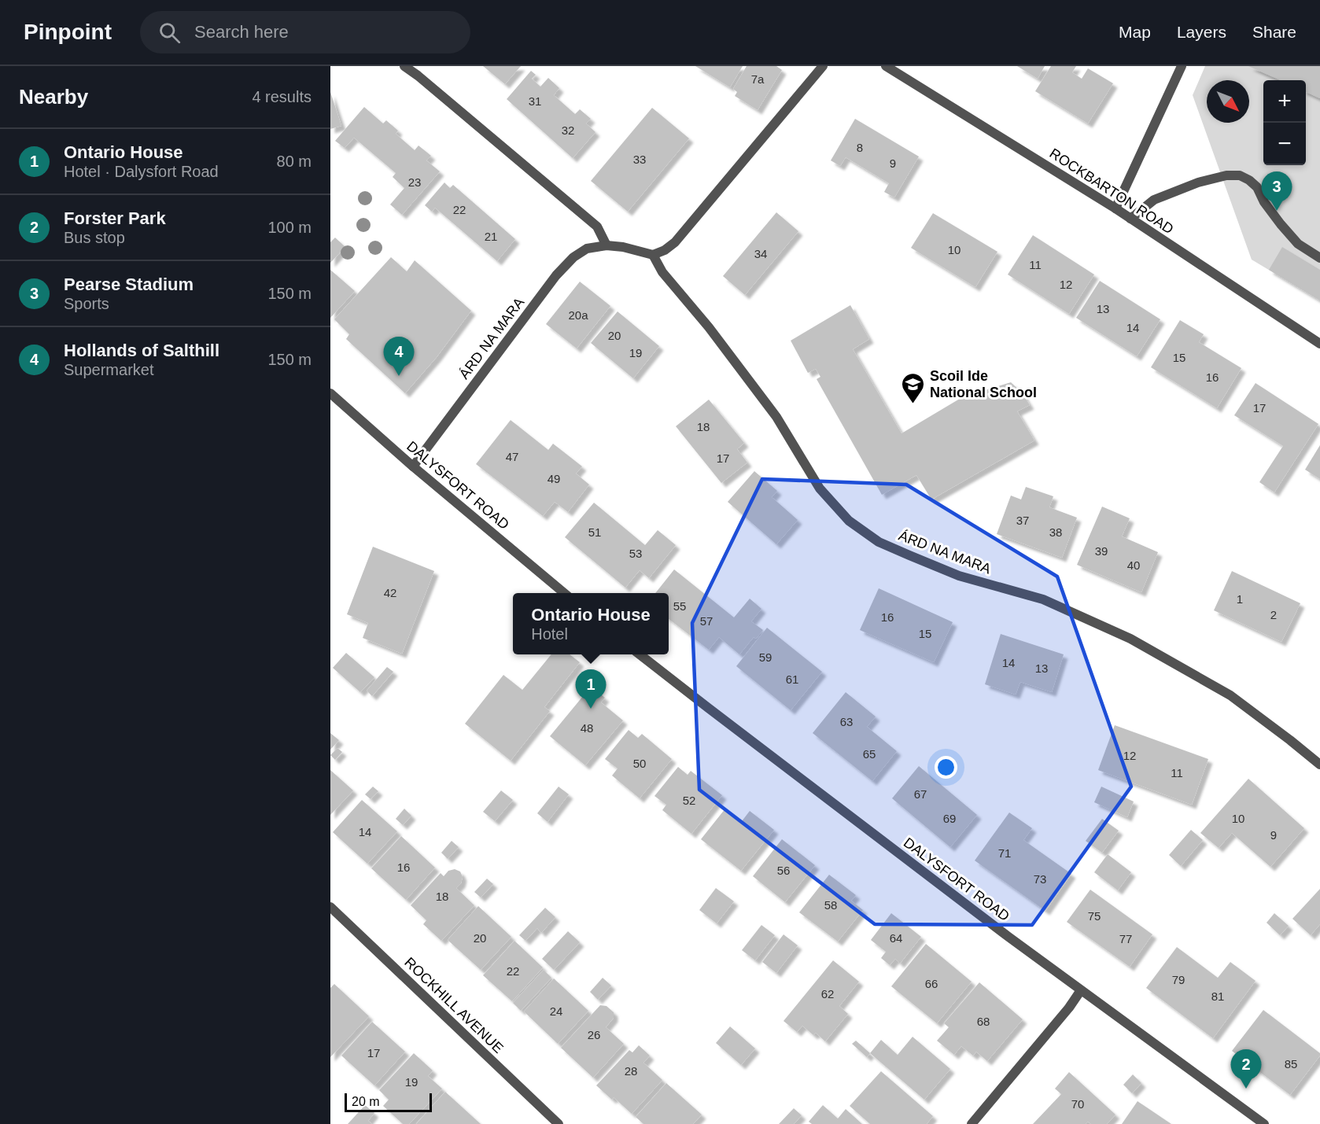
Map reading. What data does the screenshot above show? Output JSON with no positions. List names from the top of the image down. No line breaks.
{"streets":{"street":["ROCKBARTON ROAD","ÁRD NA MARA","DALYSFORT ROAD","ROCKHILL AVENUE"]},"crossings":[["ÁRD NA MARA","DALYSFORT ROAD"]],"places":{"school or university":["Scoil Ide National School"]},"house_numbers":["7a","31","32","8","33","9","23","22","21","10","34","11","12","13","20a","14","20","19","15","16","17","18","47","17","49","37","51","38","39","53","40","42","1","55","2","16","57","15","59","14","13","61","63","48","65","12","50","11","67","52","69","10","14","9","71","16","56","73","18","58","75","20","64","77","22","79","66","62","81","24","68","26","17","85","28","19","70"],"scale_bar":"20 m","north":"bottom right","page":{"header":"Pinpoint","search":"Search here","nav":["Map","Layers","Share"],"heading":["Nearby","4 results"],"map_buttons":["+","−"],"list":[{"mark":"1","name":"Ontario House","note":"Hotel · Dalysfort Road","value":"80 m"},{"mark":"2","name":"Forster Park","note":"Bus stop","value":"100 m"},{"mark":"3","name":"Pearse Stadium","note":"Sports","value":"150 m"},{"mark":"4","name":"Hollands of Salthill","note":"Supermarket","value":"150 m"}],"pins":["3","4","1","2"],"popup":["Ontario House","Hotel"],"scale":"20 m"}}
